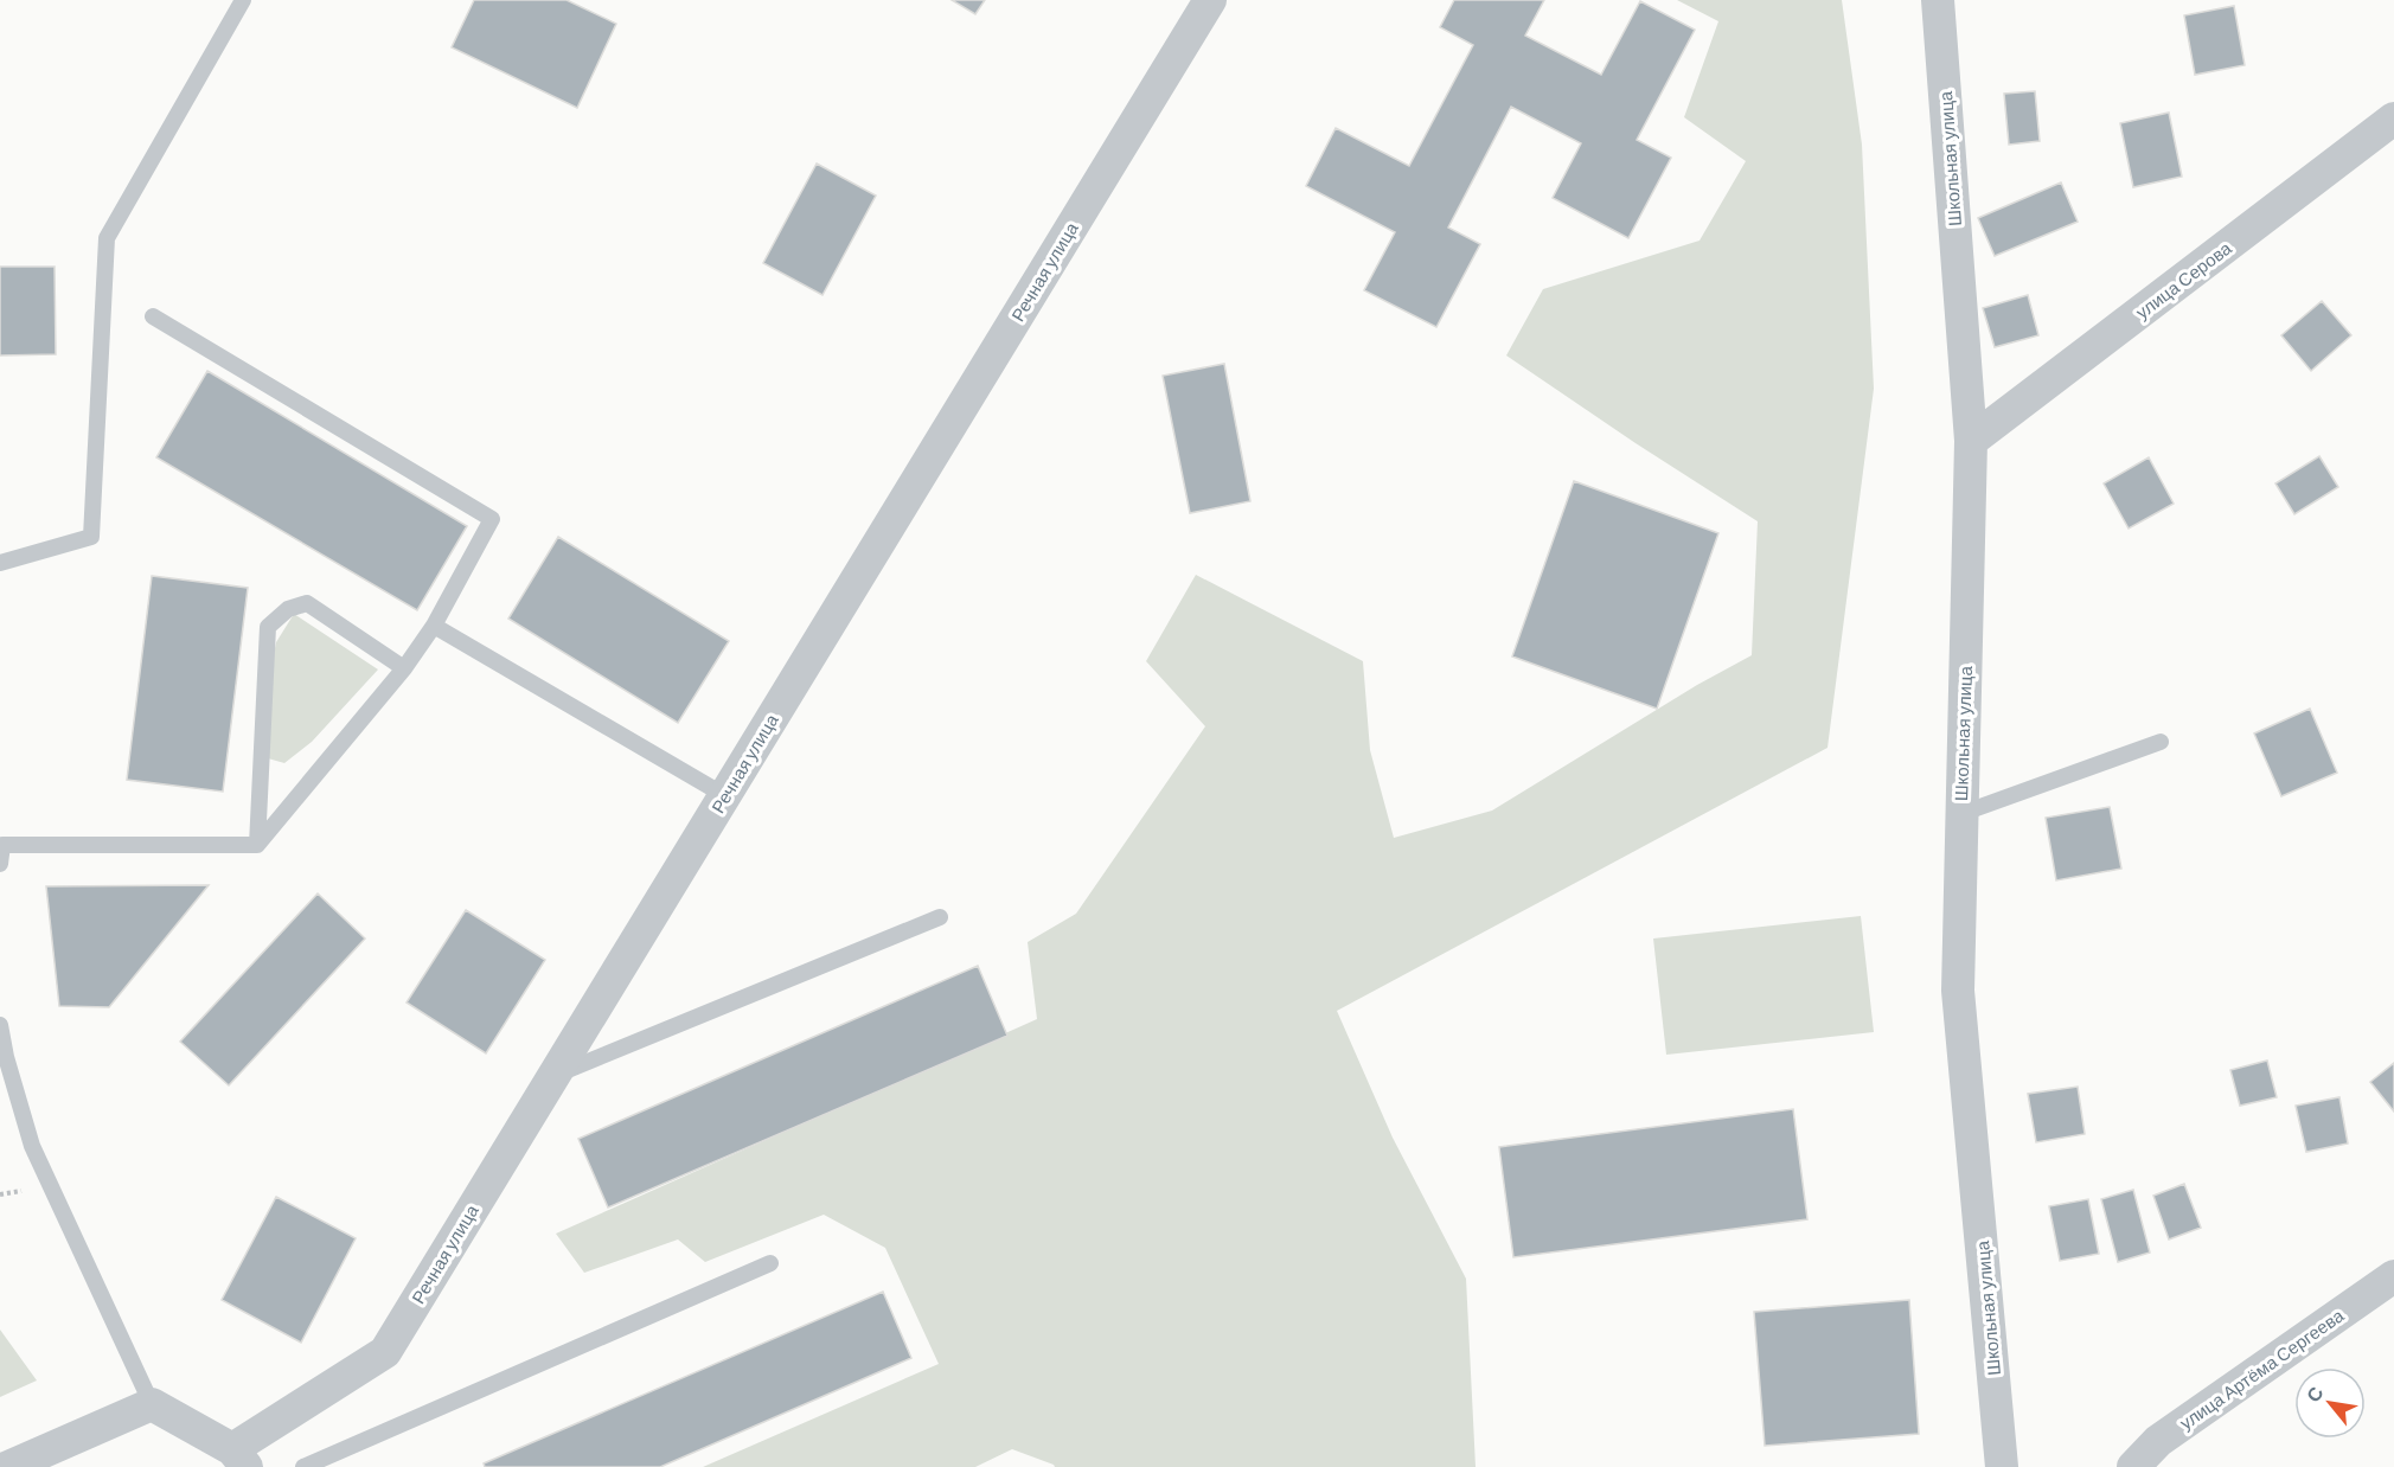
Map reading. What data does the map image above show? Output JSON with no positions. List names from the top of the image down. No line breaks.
{"streets":{"street":["Школьная улица","Речная улица","улица Серова","улица Артёма Сергеева"]},"crossings":[["Школьная улица","улица Серова"]],"north":"top left"}
